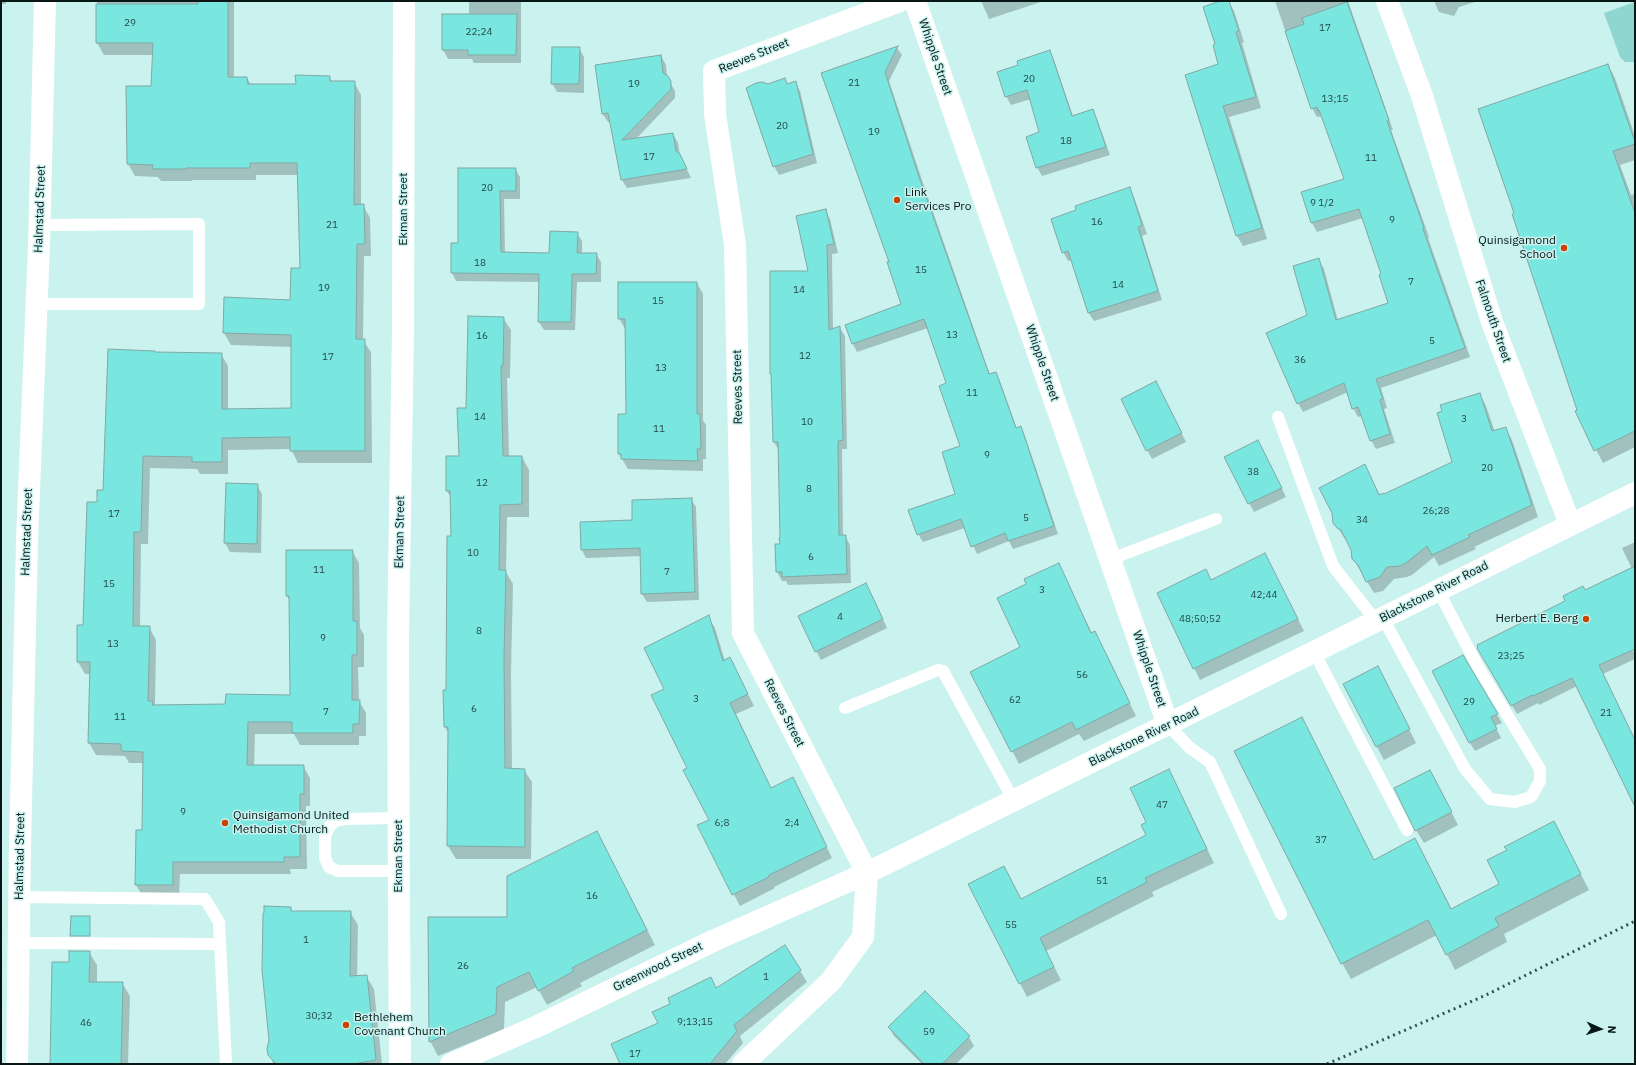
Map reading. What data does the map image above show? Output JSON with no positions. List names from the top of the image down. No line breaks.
{"streets":{"street":["Reeves Street","Whipple Street","Halmstad Street","Ekman Street","Falmouth Street","Blackstone River Road","Greenwood Street"]},"crossings":[["Reeves Street","Blackstone River Road"],["Reeves Street","Greenwood Street"],["Whipple Street","Blackstone River Road"],["Falmouth Street","Blackstone River Road"],["Blackstone River Road","Greenwood Street"]],"places":["Link Services Pro","Quinsigamond School","Herbert E. Berg","Quinsigamond United Methodist Church","Bethlehem Covenant Church"],"house_numbers":["29","17","22;24","20","21","19","13;15","20","19","18","17","11","20","9 1/2","9","16","21","18","15","7","14","19","14","15","13","16","5","12","17","36","13","11","14","3","10","11","9","20","38","12","8","26;28","17","5","34","10","6","11","7","15","3","42;44","4","48;50;52","8","9","13","23;25","56","3","62","29","6","7","21","11","47","9","6;8","2;4","37","51","16","55","1","26","1","30;32","9;13;15","46","59","17"],"north":"right"}
